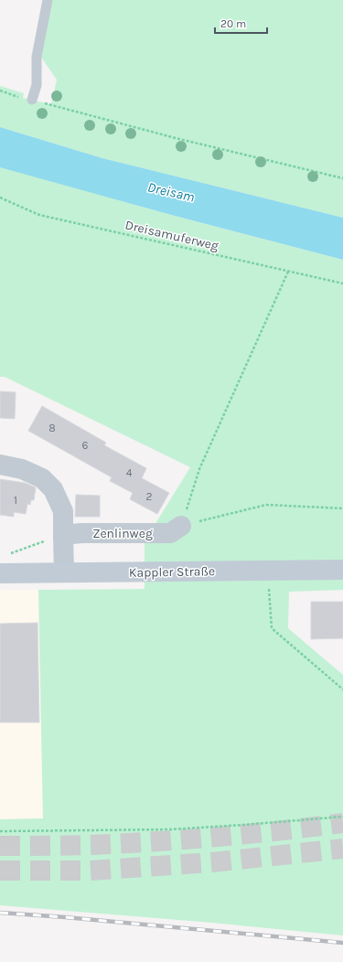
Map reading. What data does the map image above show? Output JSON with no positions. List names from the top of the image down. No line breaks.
{"streets":{"street":["Zenlinweg","Kappler Straße"],"path":["Dreisamuferweg"]},"water":["Dreisam"],"house_numbers":["8","6","4","2","1"],"scale_bar":"20 m"}
